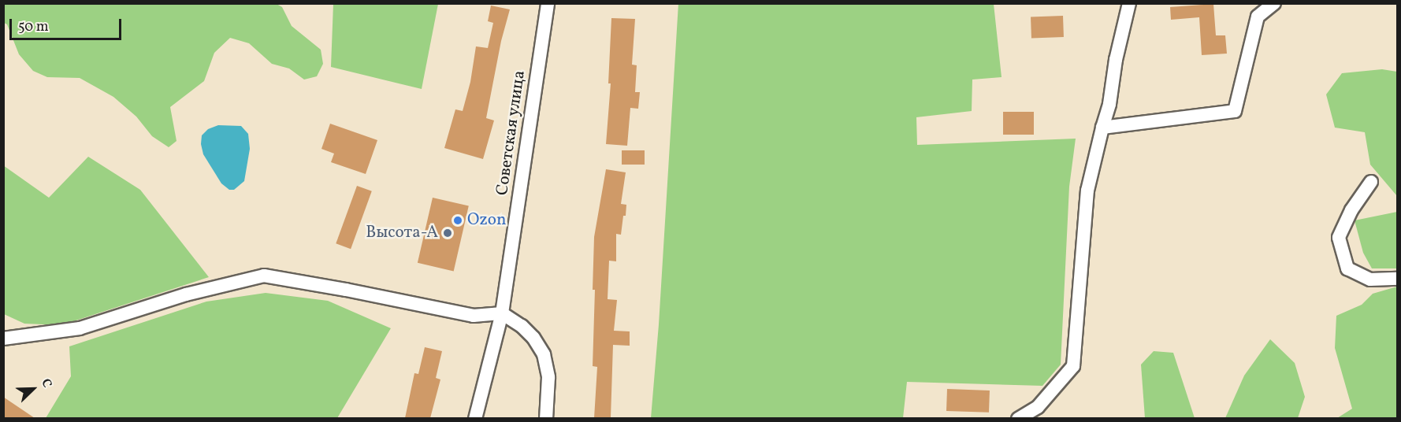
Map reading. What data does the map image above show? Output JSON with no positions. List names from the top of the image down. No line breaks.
{"streets":{"street":["Советская улица"]},"places":["Ozon","Высота-А"],"scale_bar":"50 m","north":"top right"}
